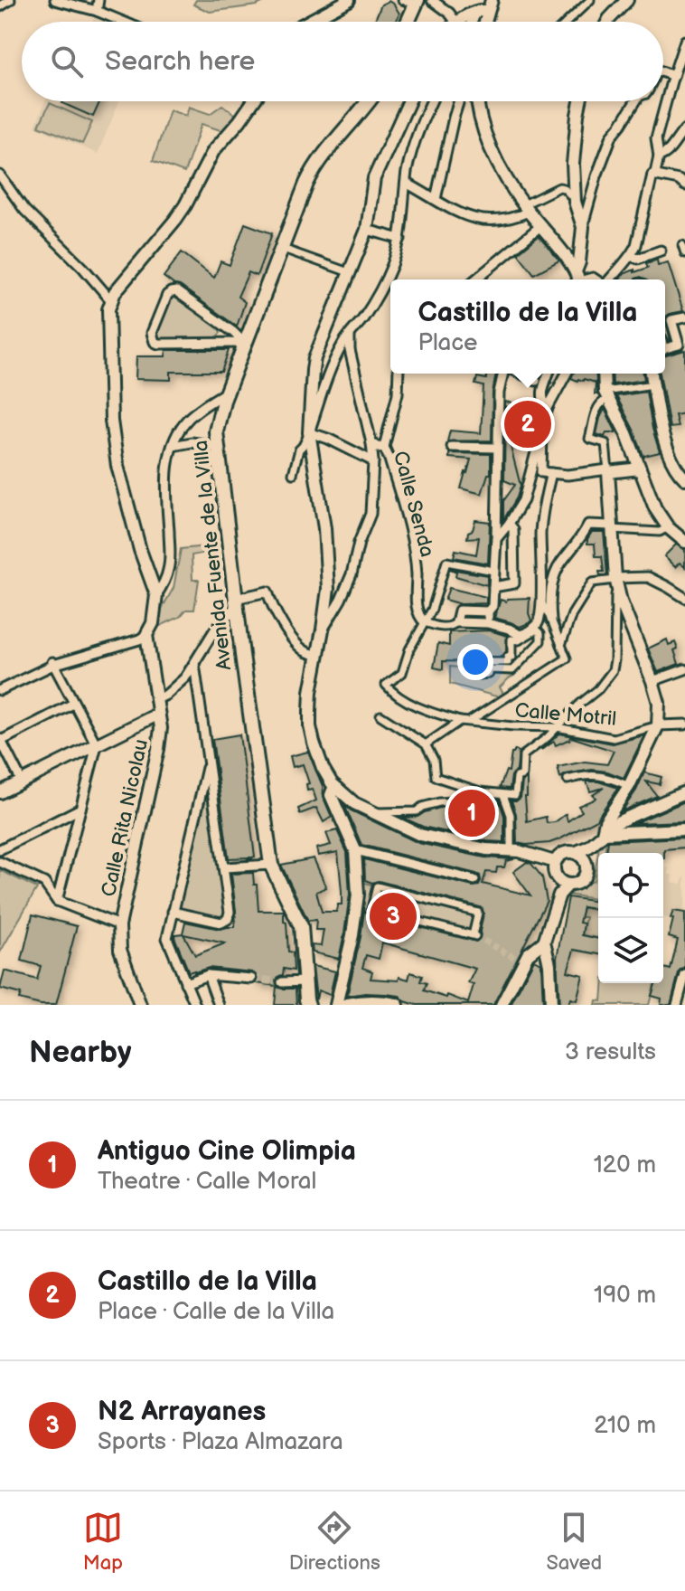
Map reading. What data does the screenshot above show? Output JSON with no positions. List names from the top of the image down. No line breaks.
{"streets":{"main road":["Avenida Fuente de la Villa"],"street":["Calle Senda","Calle Motril","Calle Rita Nicolau"]},"crossings":[["Calle Senda","Calle Motril"]],"page":{"search":"Search here","popup":["Castillo de la Villa","Place"],"pins":["2","1","3"],"heading":["Nearby","3 results"],"list":[{"mark":"1","name":"Antiguo Cine Olimpia","note":"Theatre · Calle Moral","value":"120 m"},{"mark":"2","name":"Castillo de la Villa","note":"Place · Calle de la Villa","value":"190 m"},{"mark":"3","name":"N2 Arrayanes","note":"Sports · Plaza Almazara","value":"210 m"}],"nav":["Map","Directions","Saved"]}}
